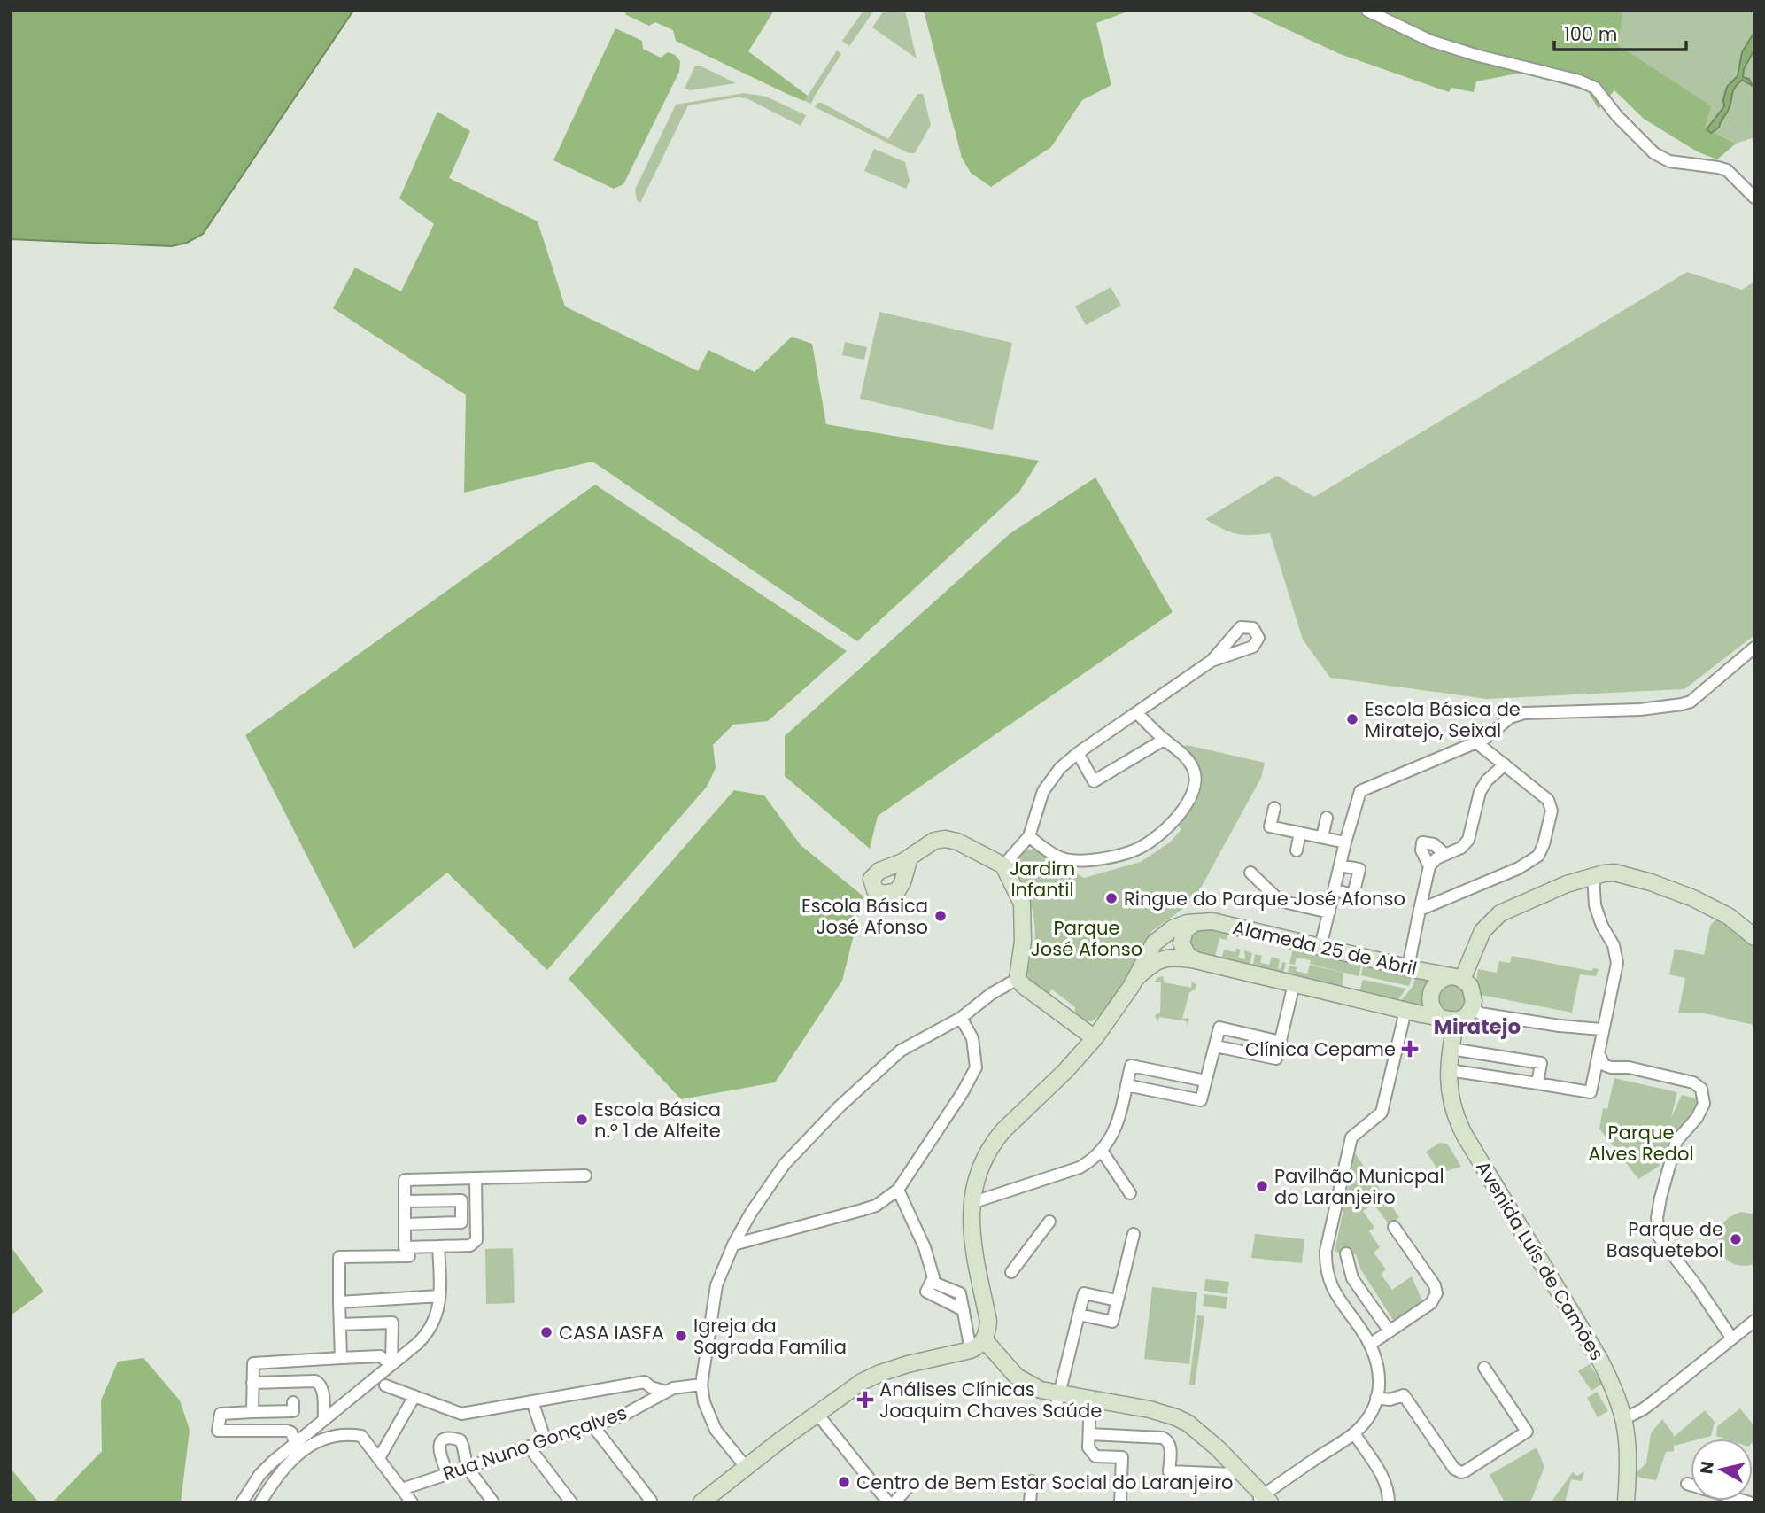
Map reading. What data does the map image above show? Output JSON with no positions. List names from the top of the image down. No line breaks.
{"streets":{"main road":["Alameda 25 de Abril","Avenida Luís de Camões"],"street":["Rua Nuno Gonçalves"]},"crossings":[["Alameda 25 de Abril","Avenida Luís de Camões"]],"districts":["Miratejo"],"parks":["Jardim Infantil","Parque José Afonso","Parque Alves Redol"],"places":{"other":["Escola Básica de Miratejo, Seixal","Ringue do Parque José Afonso","Escola Básica José Afonso","Escola Básica n.º 1 de Alfeite","Pavilhão Municpal do Laranjeiro","Parque de Basquetebol","CASA IASFA","Igreja da Sagrada Família","Centro de Bem Estar Social do Laranjeiro"],"health":["Clínica Cepame","Análises Clínicas Joaquim Chaves Saúde"]},"scale_bar":"100 m","north":"left"}
